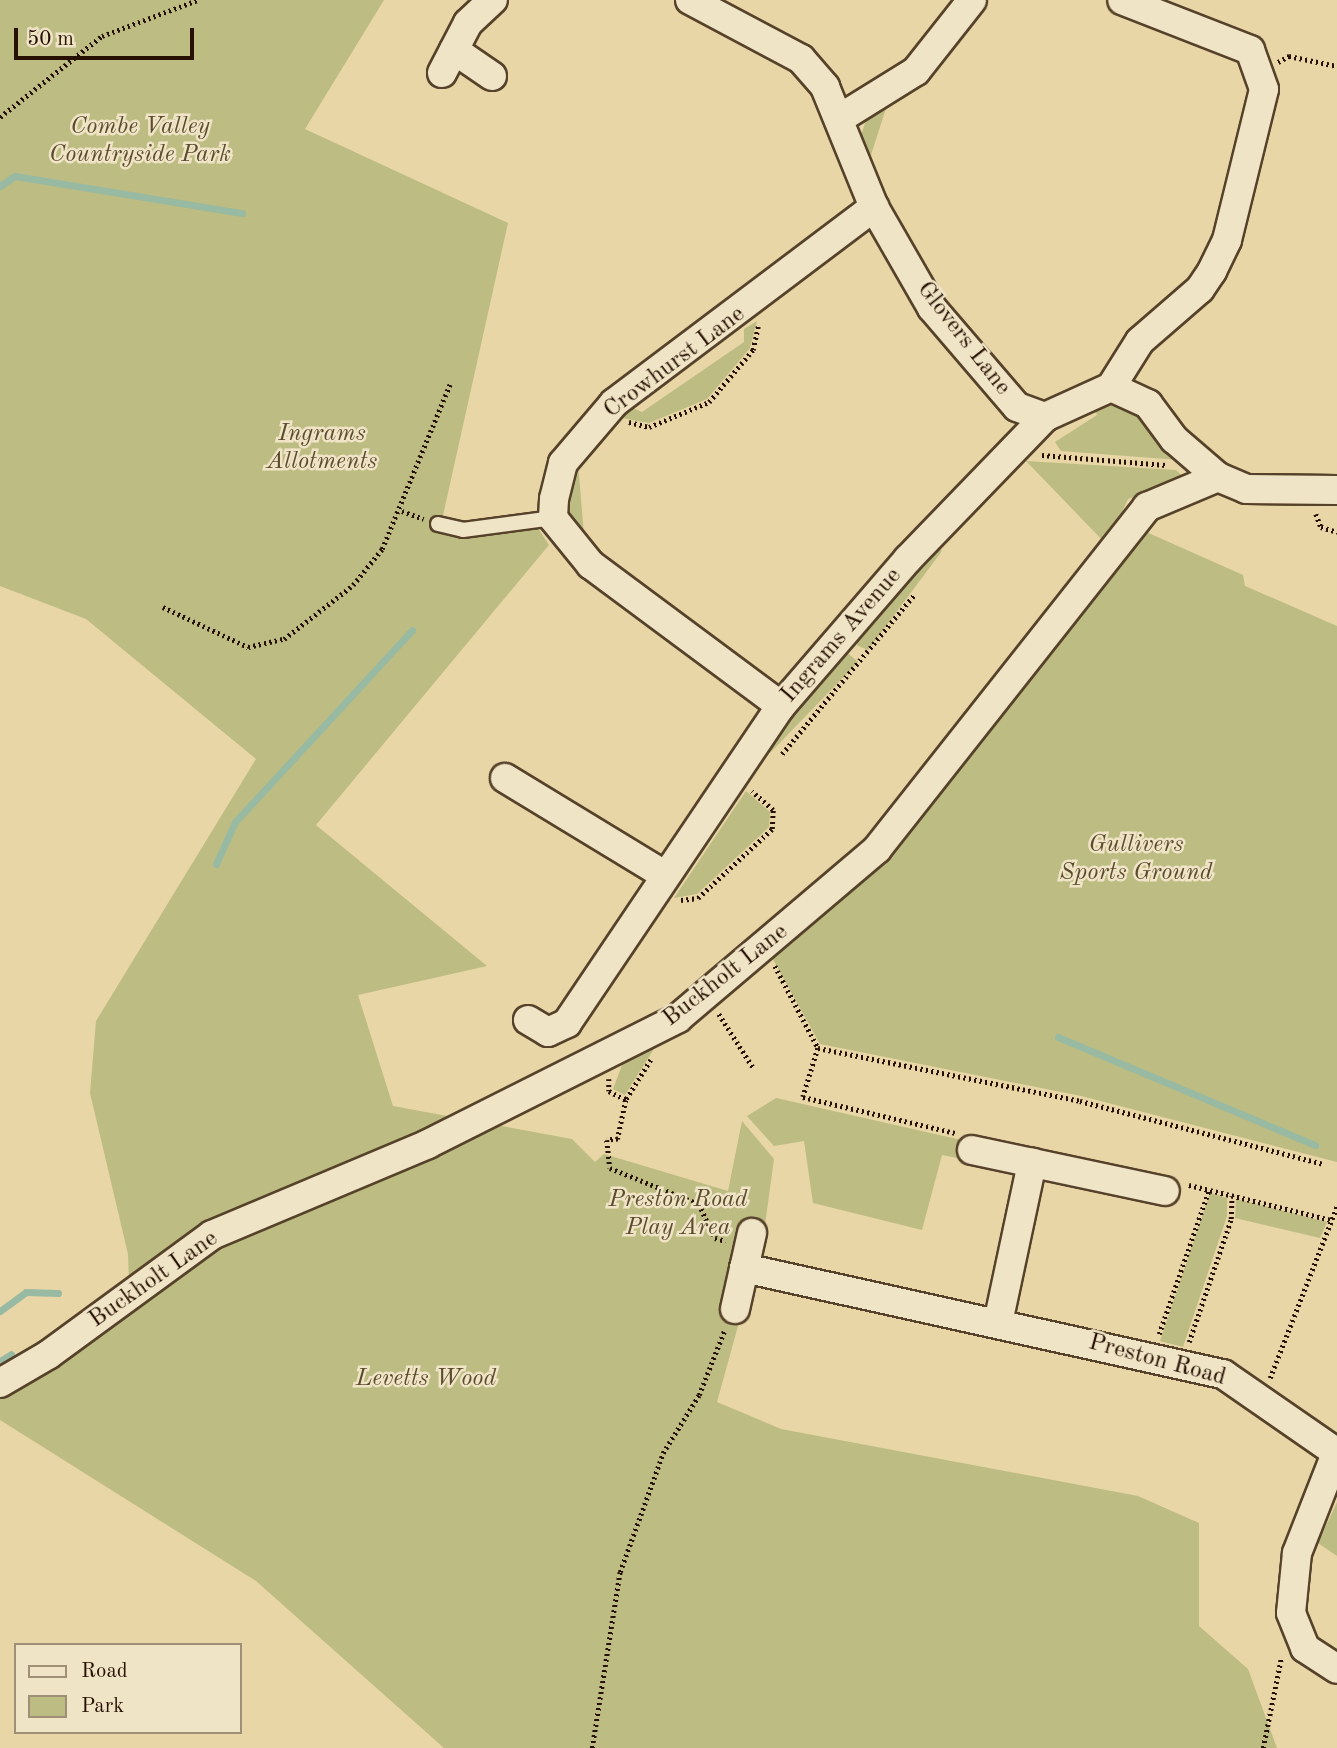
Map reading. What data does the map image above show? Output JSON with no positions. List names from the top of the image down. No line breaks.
{"streets":{"street":["Glovers Lane","Crowhurst Lane","Ingrams Avenue","Buckholt Lane","Preston Road"]},"crossings":[["Glovers Lane","Crowhurst Lane"],["Glovers Lane","Ingrams Avenue"]],"parks":["Combe Valley Countryside Park","Ingrams Allotments","Gullivers Sports Ground","Preston Road Play Area","Levetts Wood"],"legend":["Road","Park"],"scale_bar":"50 m"}
